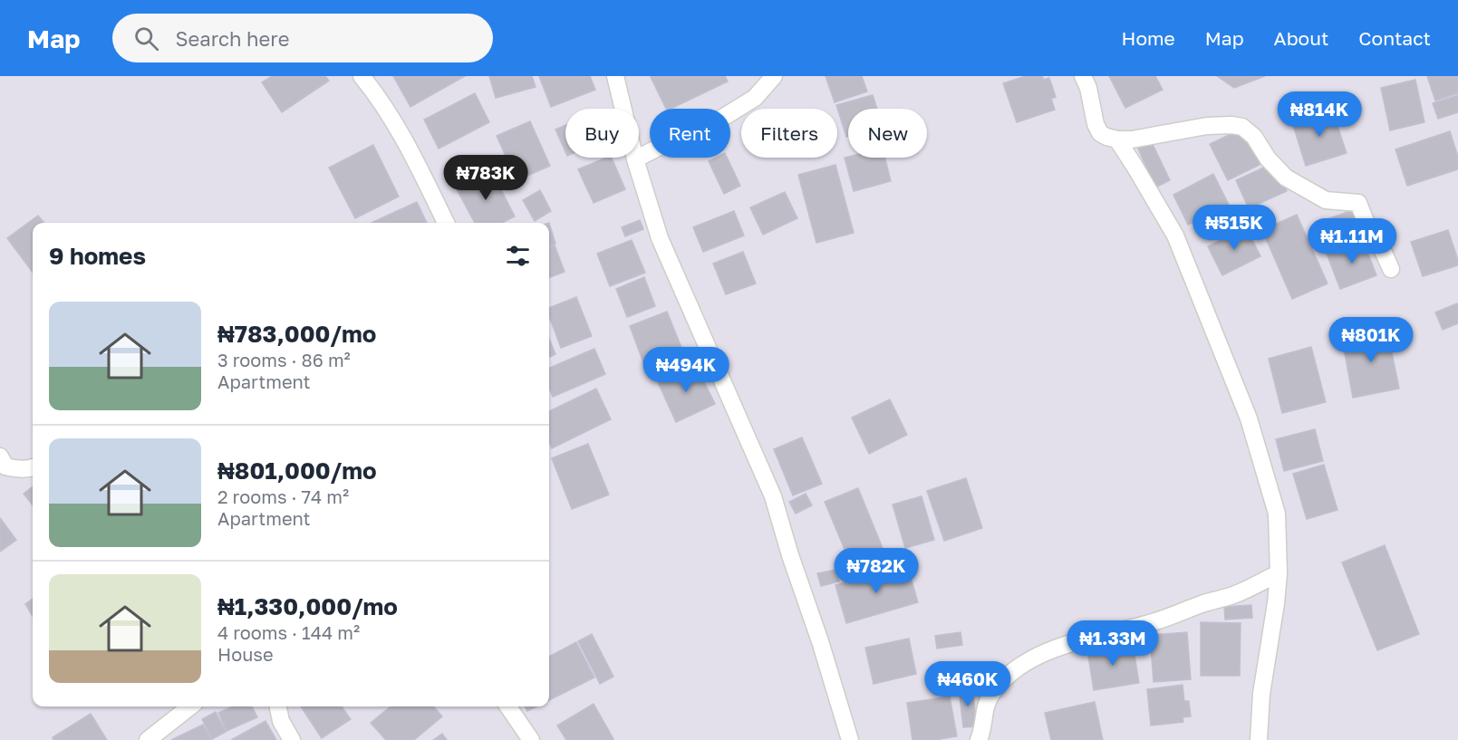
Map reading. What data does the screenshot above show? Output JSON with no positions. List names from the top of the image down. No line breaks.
{"page":{"header":"Map","search":"Search here","nav":["Home","Map","About","Contact"],"price":["₦814K","₦783K","₦515K","₦1.11M","₦801K","₦494K","₦782K","₦1.33M","₦460K"],"chip":["Buy","Rent","Filters","New"],"heading":"9 homes","list":[{"name":"₦783,000/mo","note":"3 rooms · 86 m² · Apartment"},{"name":"₦801,000/mo","note":"2 rooms · 74 m² · Apartment"},{"name":"₦1,330,000/mo","note":"4 rooms · 144 m² · House"}]}}
